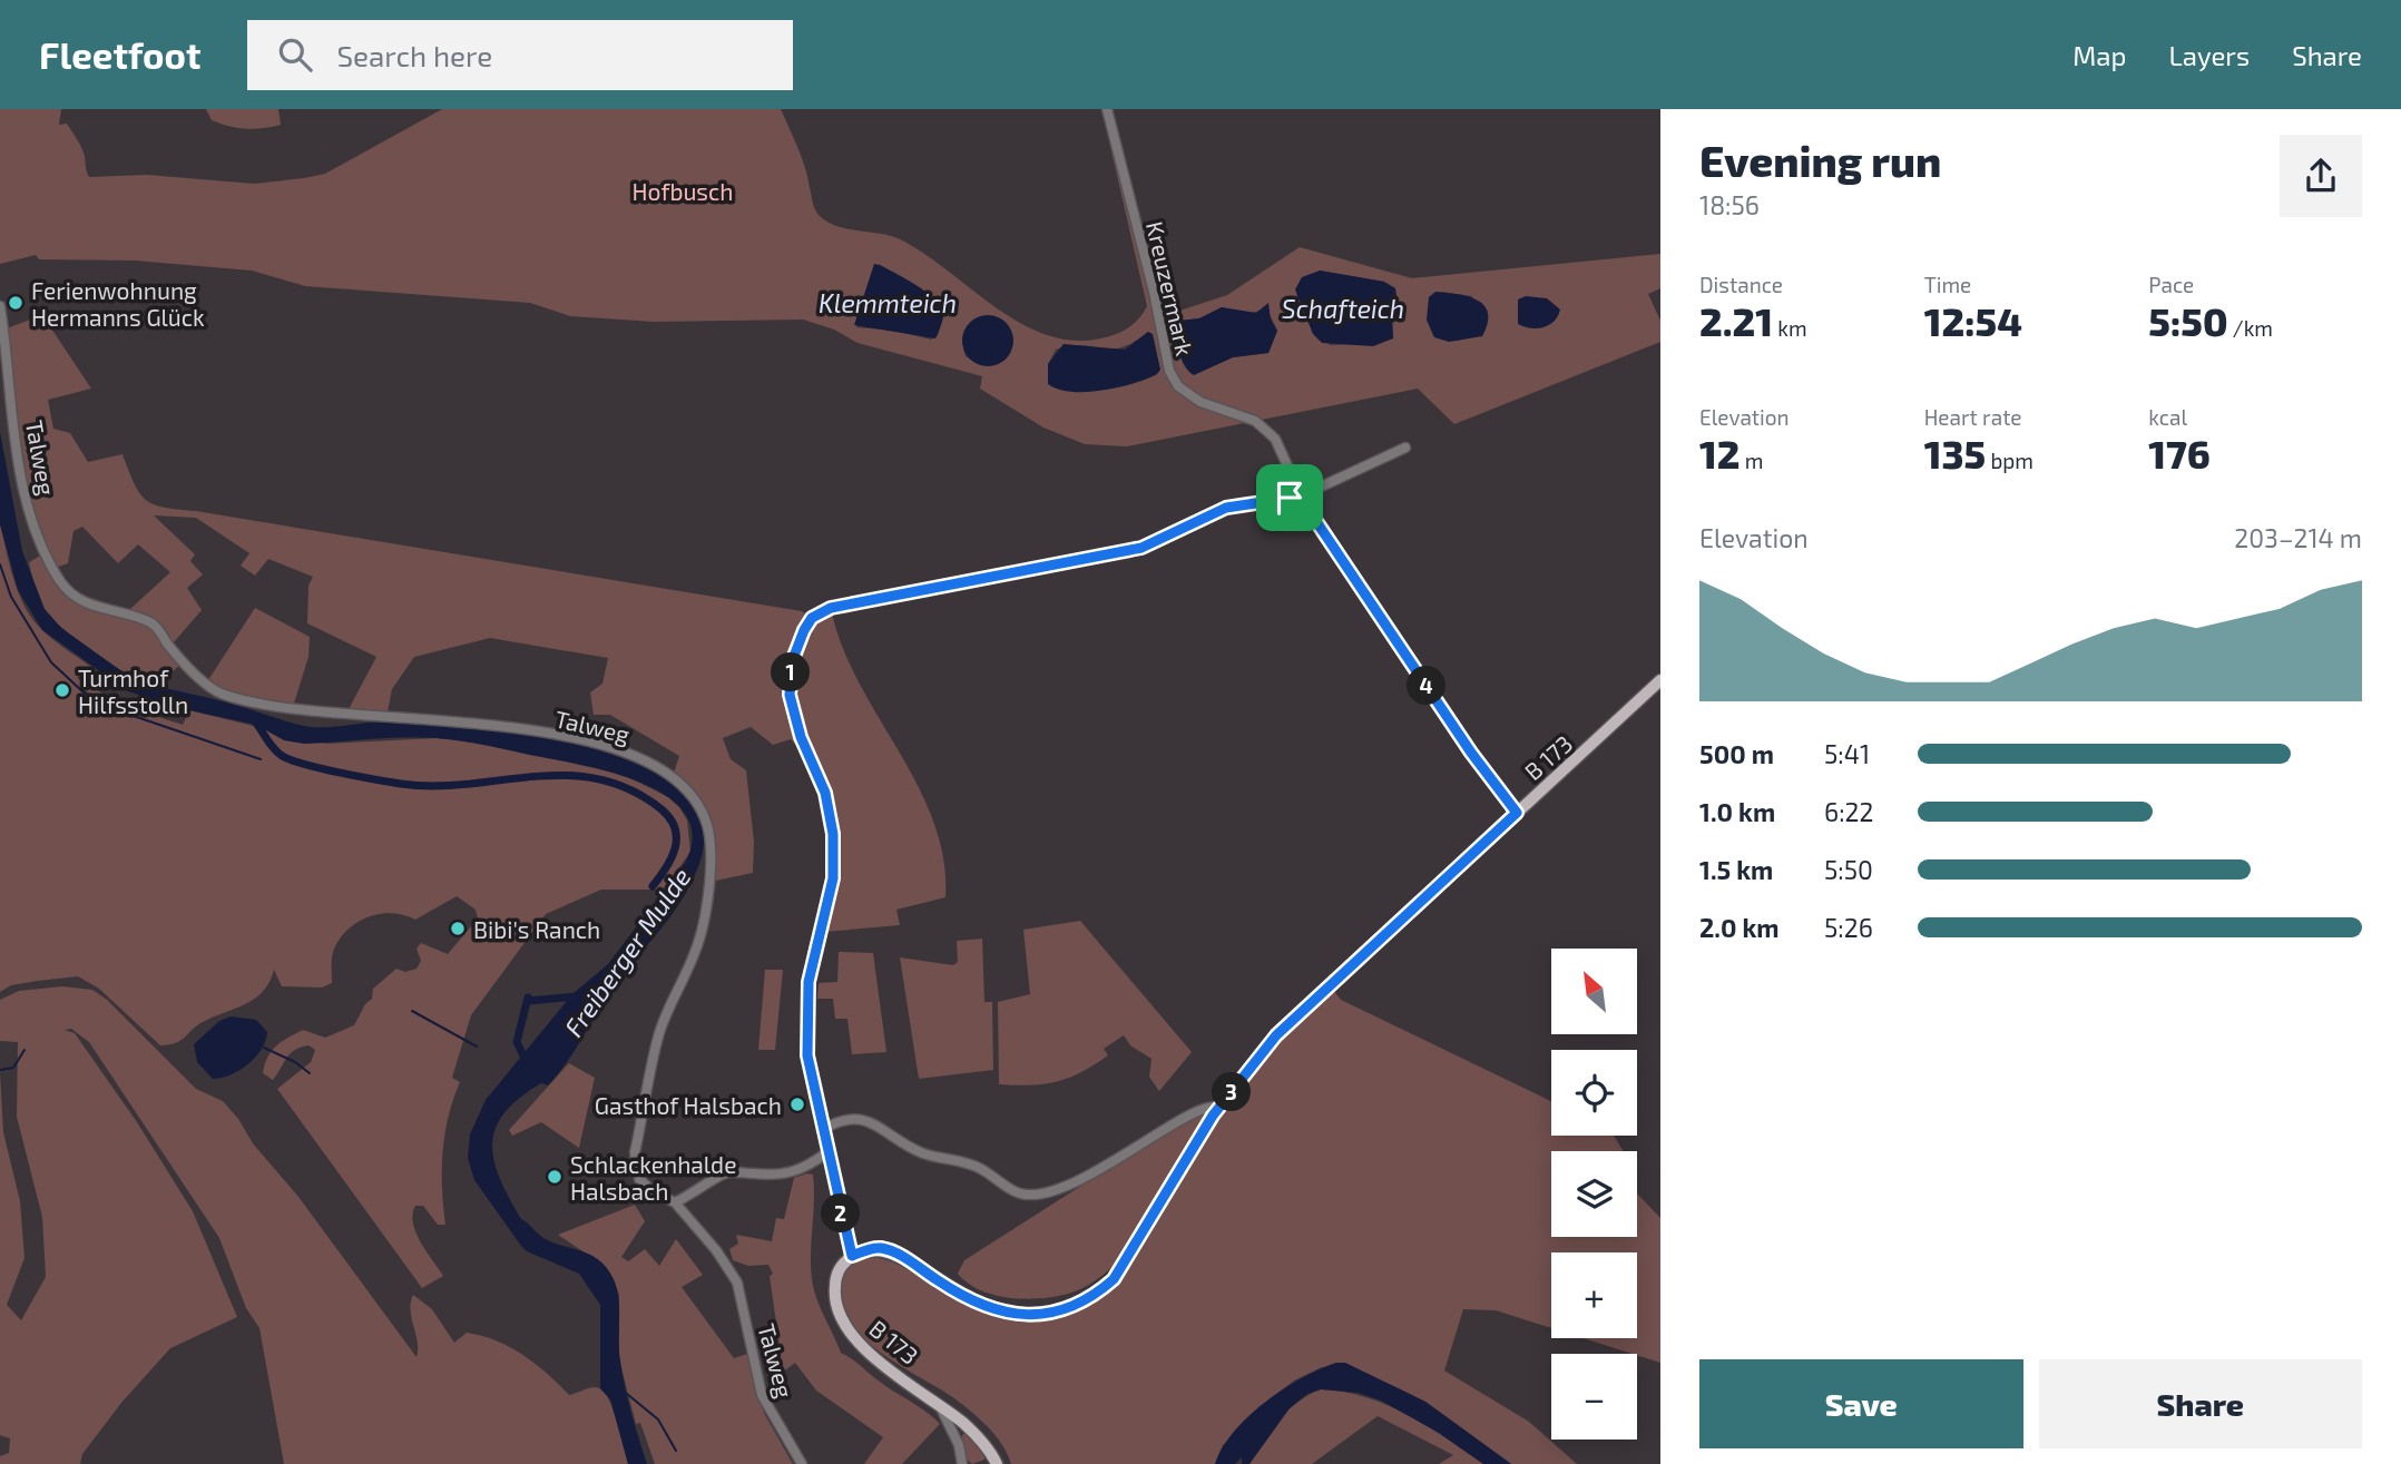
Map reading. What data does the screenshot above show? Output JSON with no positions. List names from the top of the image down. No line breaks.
{"streets":{"main road":["B 173"],"street":["Kreuzermark","Talweg"]},"crossings":[["Kreuzermark","B 173"]],"water":["Klemmteich","Schafteich","Freiberger Mulde"],"parks":["Hofbusch"],"places":["Ferienwohnung Hermanns Glück","Turmhof Hilfsstolln","Bibi's Ranch","Gasthof Halsbach","Schlackenhalde Halsbach"],"north":"top left","page":{"header":"Fleetfoot","search":"Search here","nav":["Map","Layers","Share"],"heading":["Evening run","18:56"],"stats":[["Distance","2.21 km"],["Time","12:54"],["Pace","5:50 /km"],["Elevation","12 m"],["Heart rate","135 bpm"],["kcal","176"]],"chart":["Elevation","203–214 m"],"pins":["1","4","3","2"],"list":[{"name":"500 m","note":"5:41"},{"name":"1.0 km","note":"6:22"},{"name":"1.5 km","note":"5:50"},{"name":"2.0 km","note":"5:26"}],"map_buttons":["+","−"],"buttons":["Save","Share"]}}
